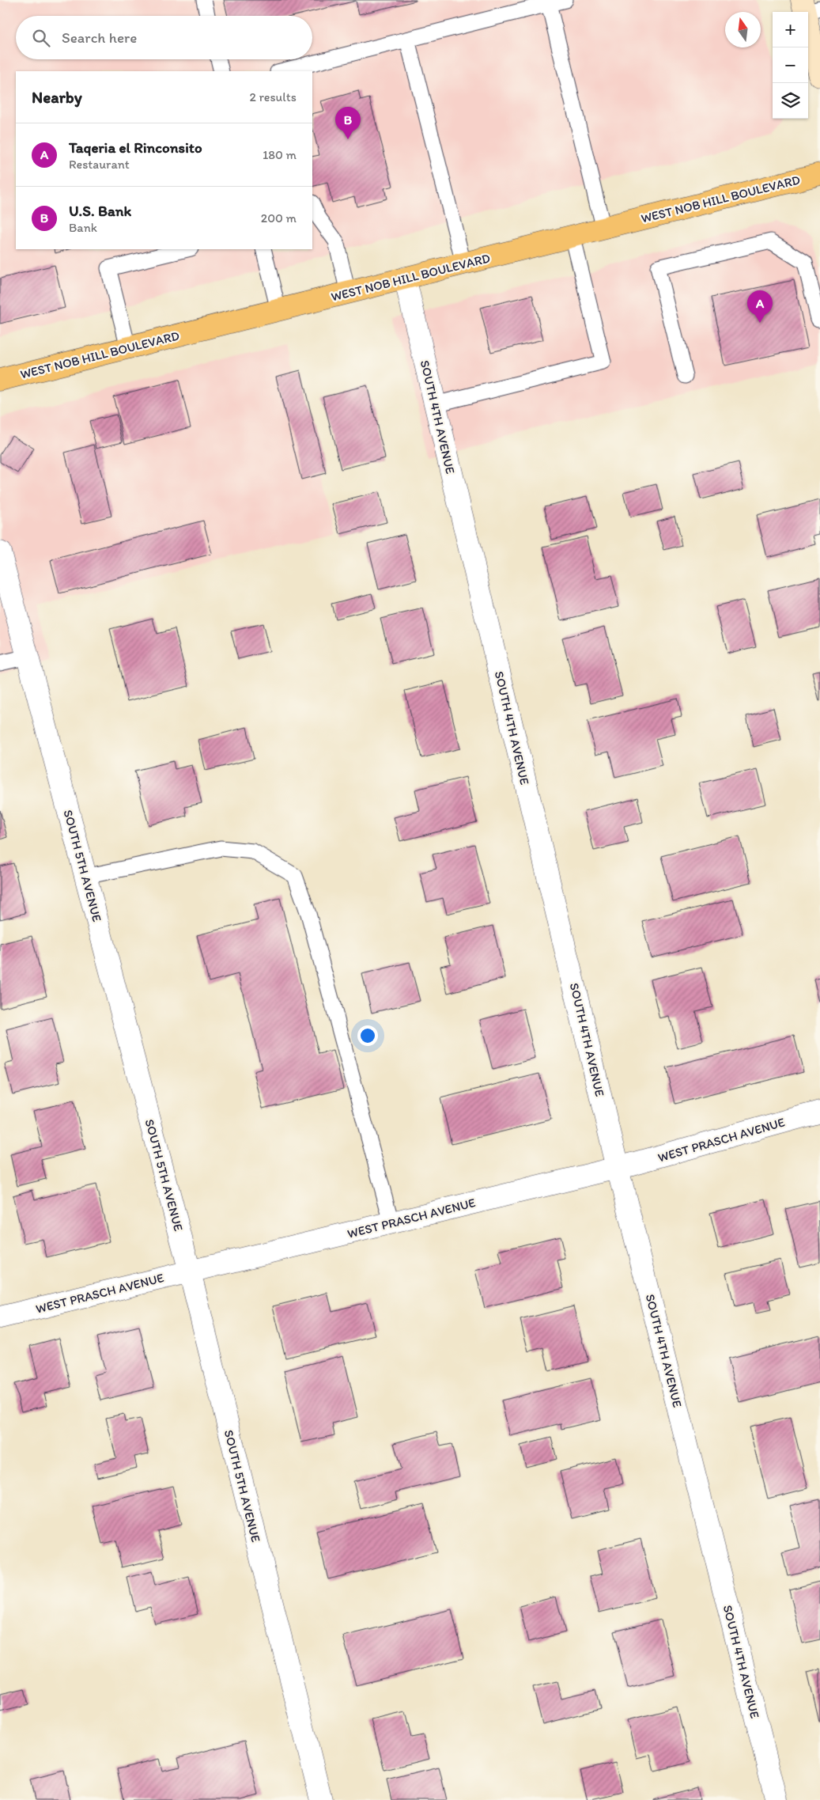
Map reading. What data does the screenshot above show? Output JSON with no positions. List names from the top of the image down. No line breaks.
{"streets":{"main road":["WEST NOB HILL BOULEVARD"],"street":["SOUTH 4TH AVENUE","SOUTH 5TH AVENUE","WEST PRASCH AVENUE"]},"crossings":[["WEST NOB HILL BOULEVARD","SOUTH 4TH AVENUE"],["SOUTH 4TH AVENUE","WEST PRASCH AVENUE"],["SOUTH 5TH AVENUE","WEST PRASCH AVENUE"]],"north":"top","page":{"map_buttons":["+","−"],"search":"Search here","heading":["Nearby","2 results"],"pins":["B","A"],"list":[{"mark":"A","name":"Taqeria el Rinconsito","note":"Restaurant","value":"180 m"},{"mark":"B","name":"U.S. Bank","note":"Bank","value":"200 m"}]}}
